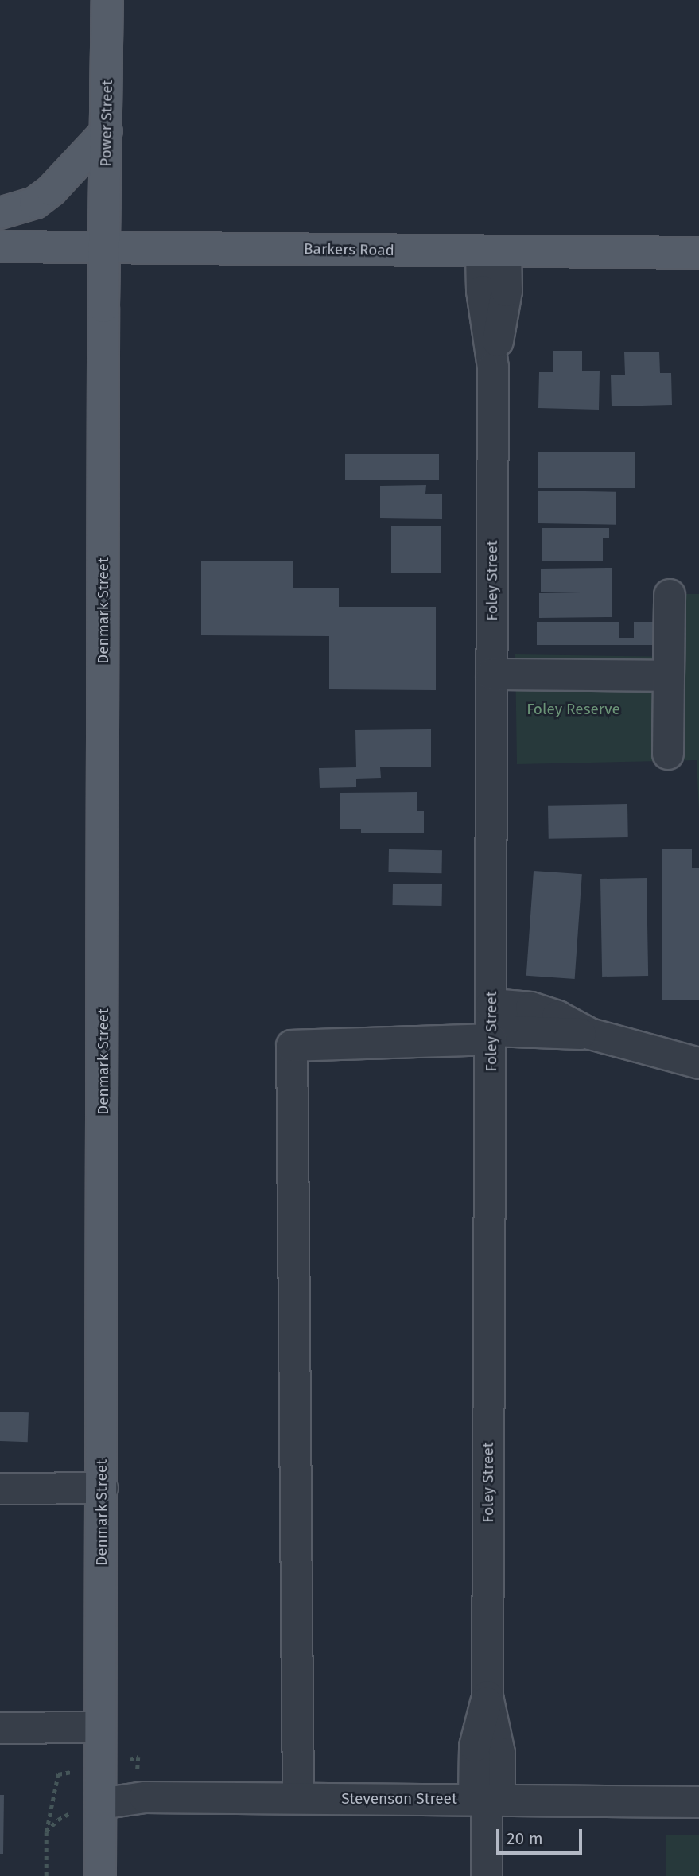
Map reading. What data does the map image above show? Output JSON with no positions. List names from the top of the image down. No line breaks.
{"streets":{"main road":["Power Street","Barkers Road","Denmark Street"],"street":["Foley Street","Stevenson Street"]},"crossings":[["Power Street","Barkers Road"],["Power Street","Denmark Street"],["Barkers Road","Foley Street"],["Barkers Road","Denmark Street"],["Foley Street","Stevenson Street"],["Denmark Street","Stevenson Street"]],"parks":["Foley Reserve"],"scale_bar":"20 m"}
